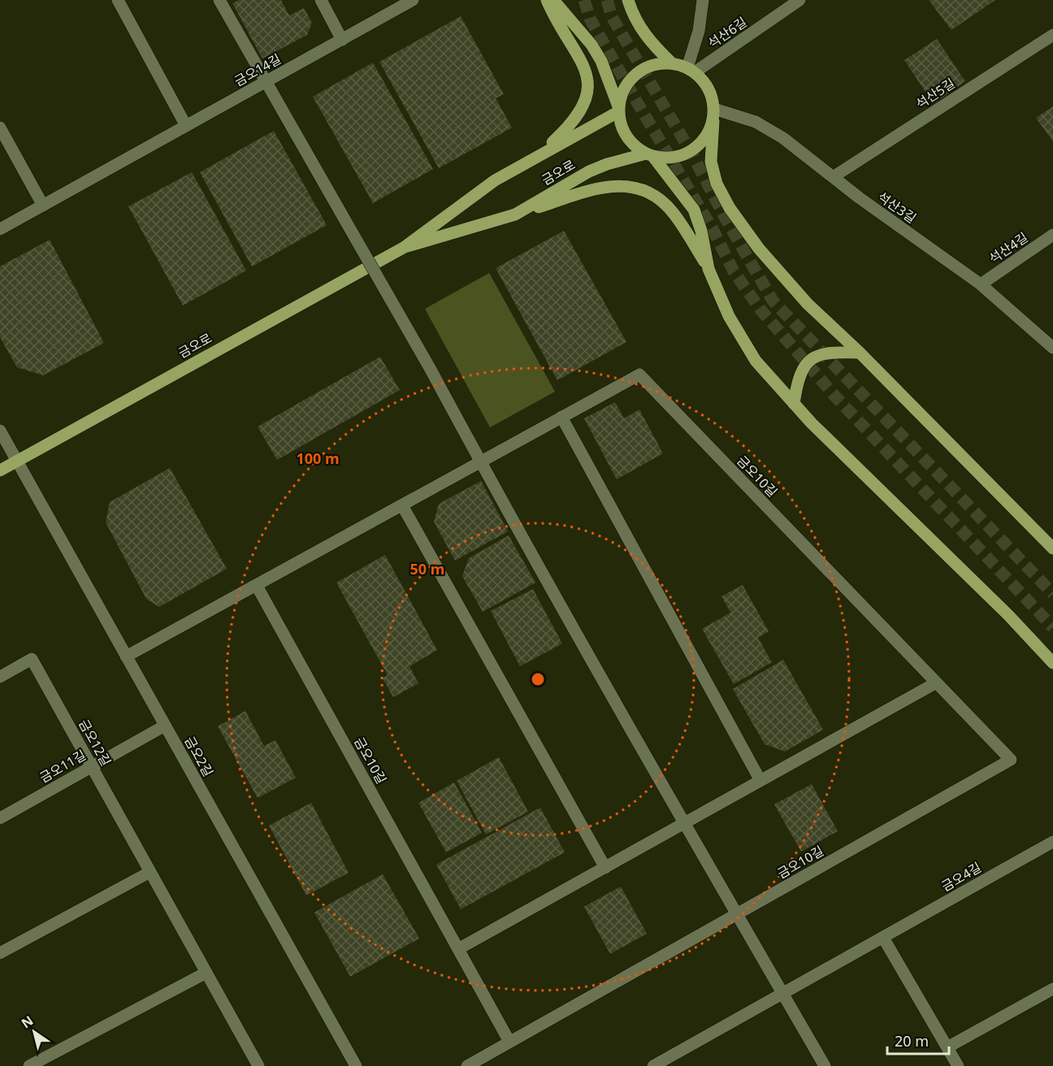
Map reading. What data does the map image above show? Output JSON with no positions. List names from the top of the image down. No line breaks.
{"streets":{"main road":["금오로"],"street":["석산6길","금오14길","석산5길","석산3길","석산4길","금오10길","금오12길","금오2길","금오11길","금오4길"]},"crossings":[["석산6길","금오로"],["석산6길","석산3길"],["석산5길","석산3길"],["금오로","석산3길"],["금오로","금오2길"],["석산3길","석산4길"],["금오10길","금오2길"],["금오12길","금오11길"],["금오2길","금오11길"]],"scale_bar":"20 m","north":"top left","rings":["100 m","50 m"]}
